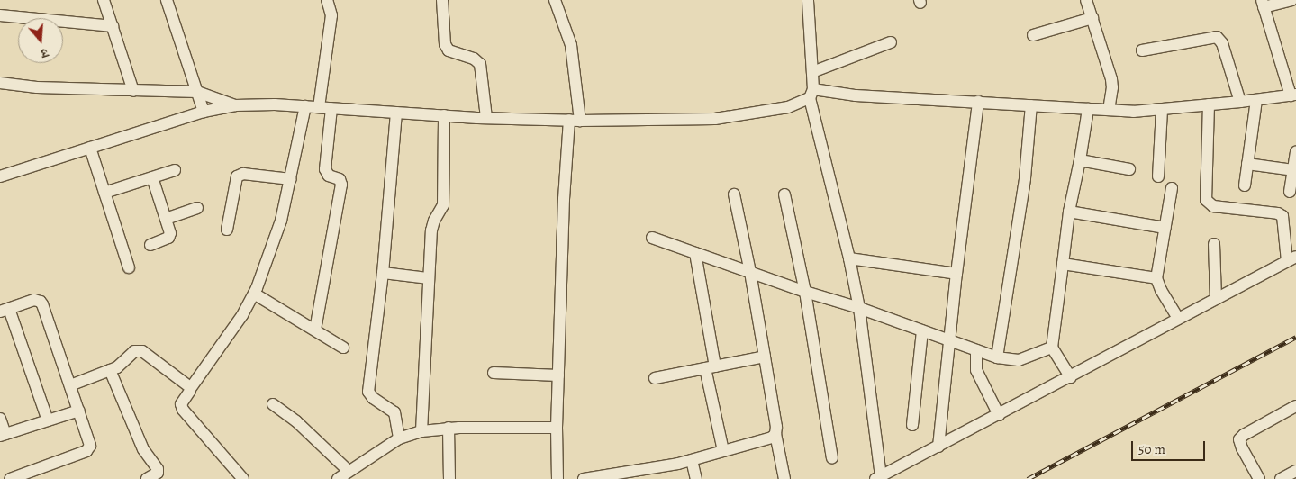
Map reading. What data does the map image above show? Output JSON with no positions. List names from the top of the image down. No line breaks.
{"scale_bar":"50 m","north":"bottom"}
